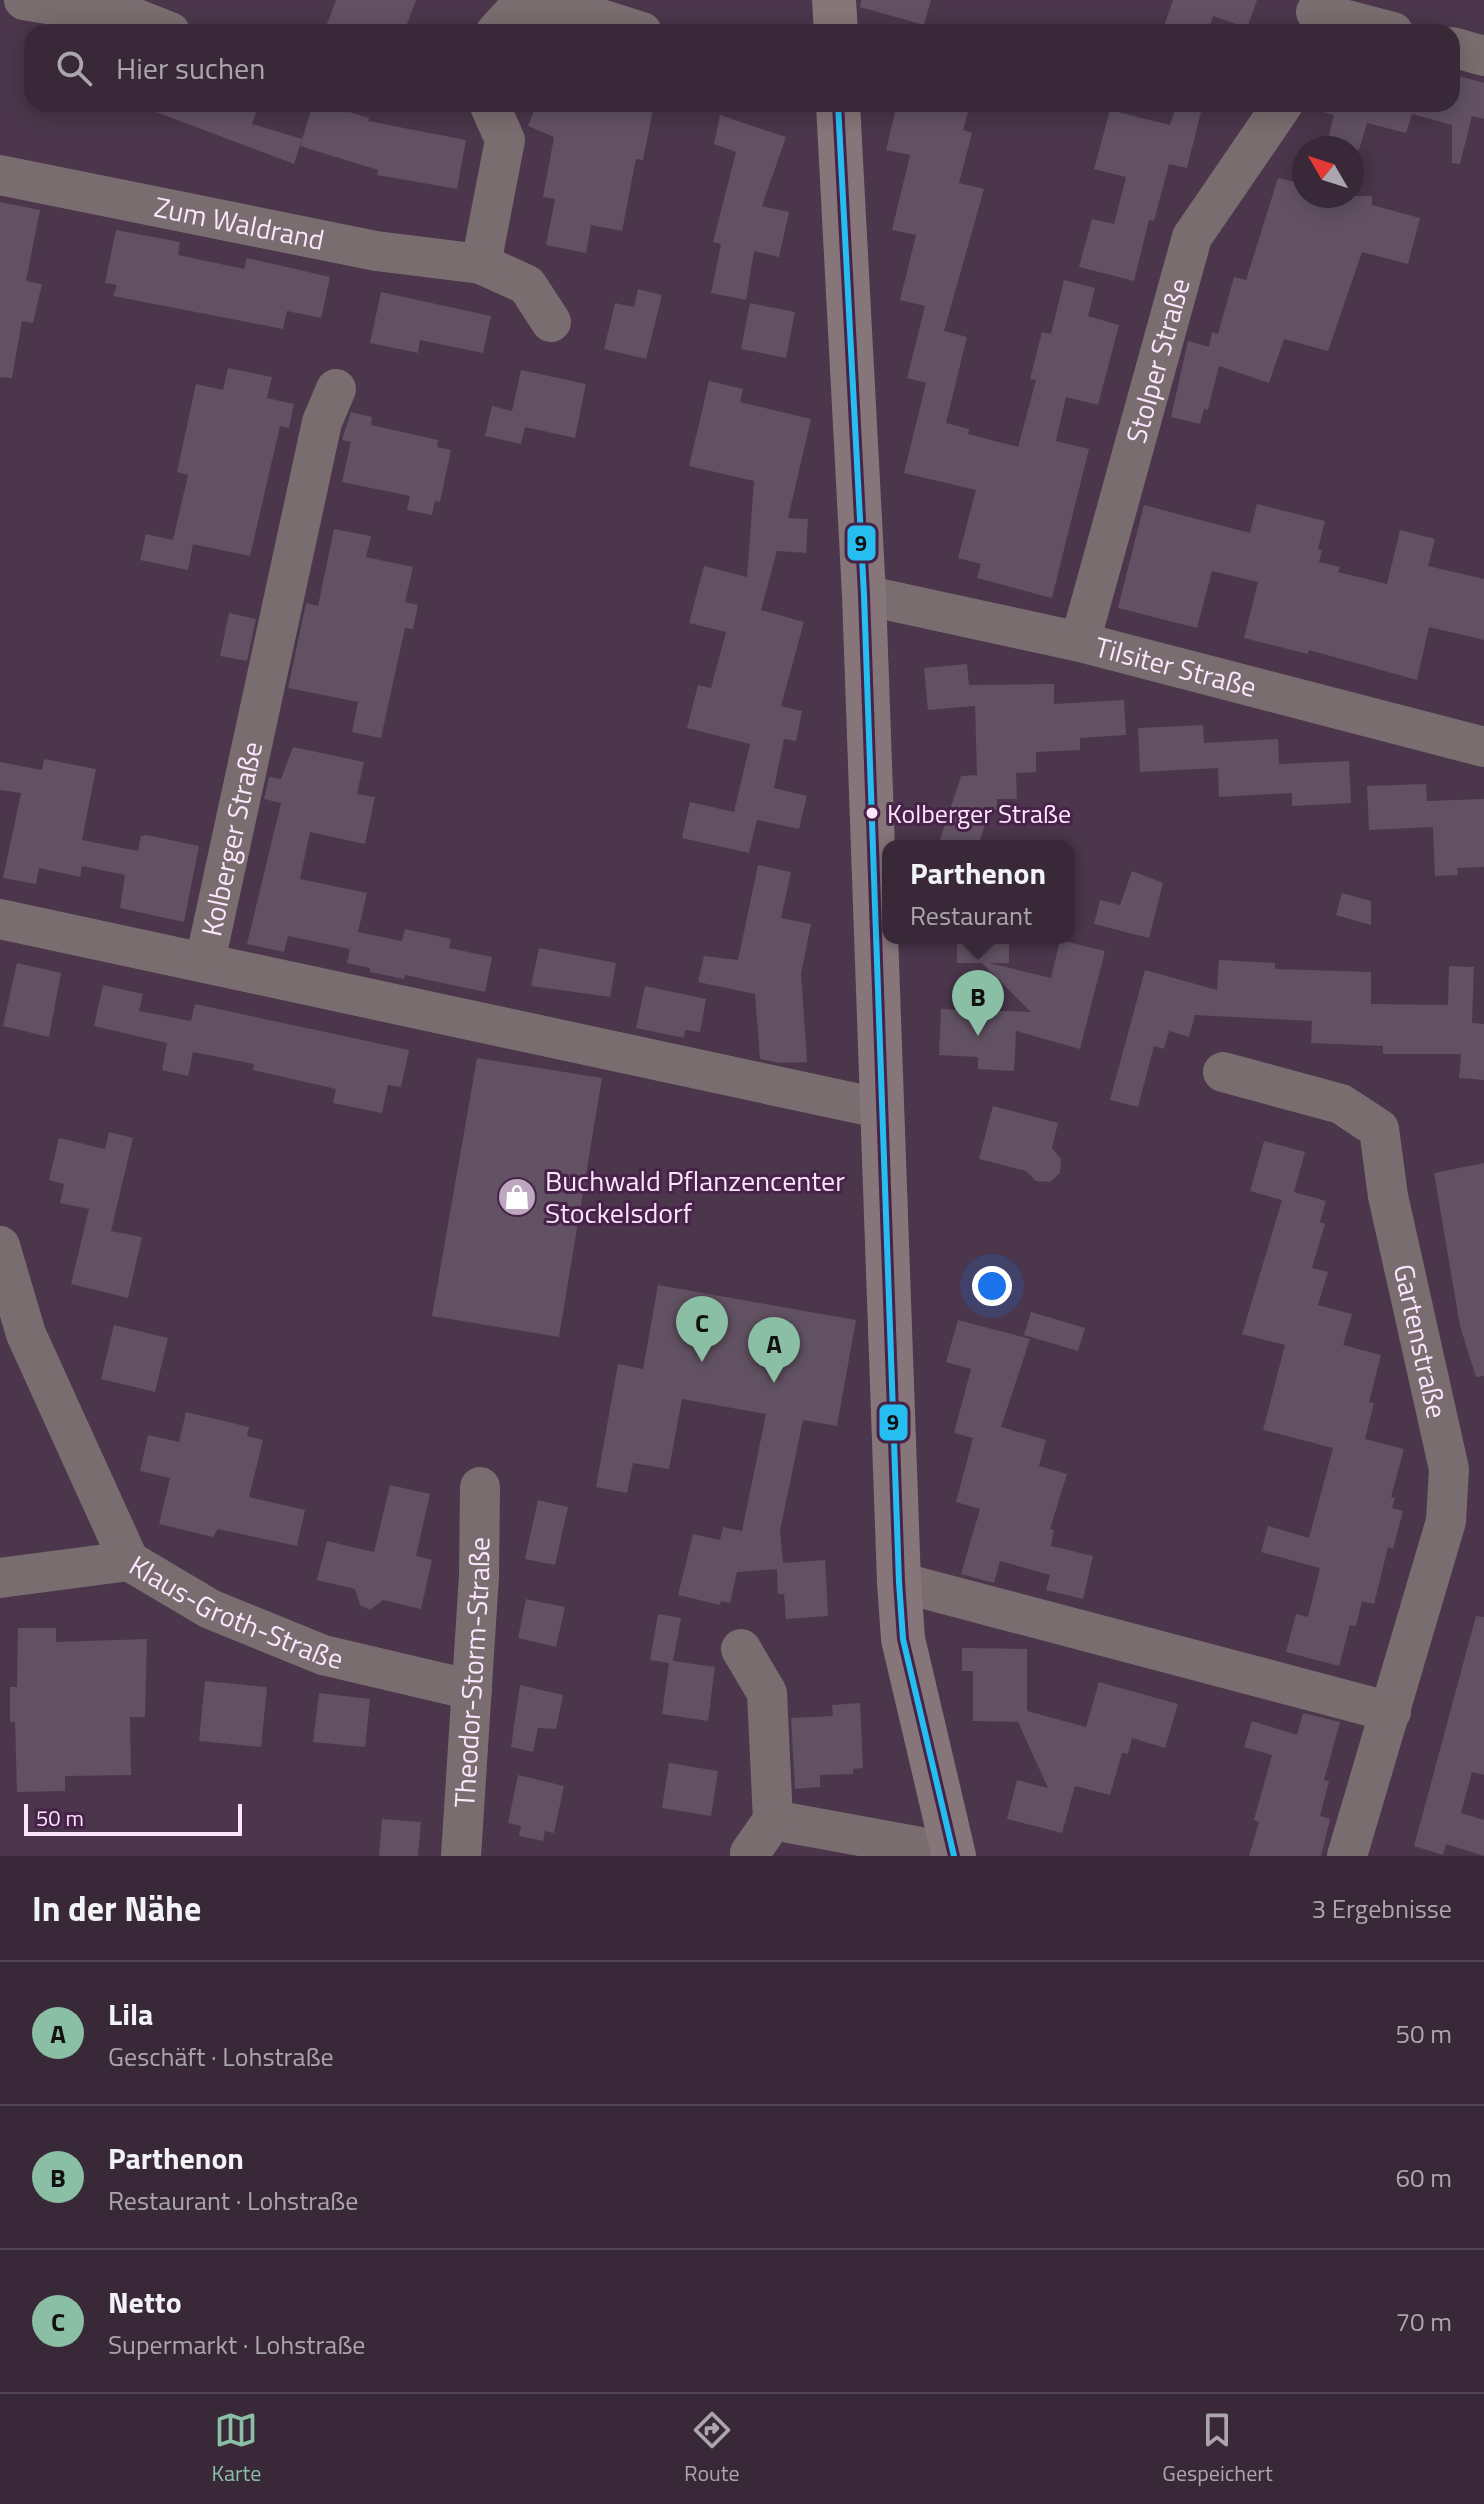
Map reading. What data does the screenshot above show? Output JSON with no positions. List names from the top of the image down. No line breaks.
{"streets":{"street":["Zum Waldrand","Stolper Straße","Tilsiter Straße","Kolberger Straße","Gartenstraße","Klaus-Groth-Straße","Theodor-Storm-Straße"]},"crossings":[["Stolper Straße","Tilsiter Straße"],["Klaus-Groth-Straße","Theodor-Storm-Straße"]],"places":{"other":["Kolberger Straße"],"shop":["Buchwald Pflanzencenter Stockelsdorf"]},"lines":["transit line 9"],"scale_bar":"50 m","north":"top left","page":{"search":"Hier suchen","popup":["Parthenon","Restaurant"],"pins":["B","C","A"],"scale":"50 m","heading":["In der Nähe","3 Ergebnisse"],"list":[{"mark":"A","name":"Lila","note":"Geschäft · Lohstraße","value":"50 m"},{"mark":"B","name":"Parthenon","note":"Restaurant · Lohstraße","value":"60 m"},{"mark":"C","name":"Netto","note":"Supermarkt · Lohstraße","value":"70 m"}],"nav":["Karte","Route","Gespeichert"]}}
